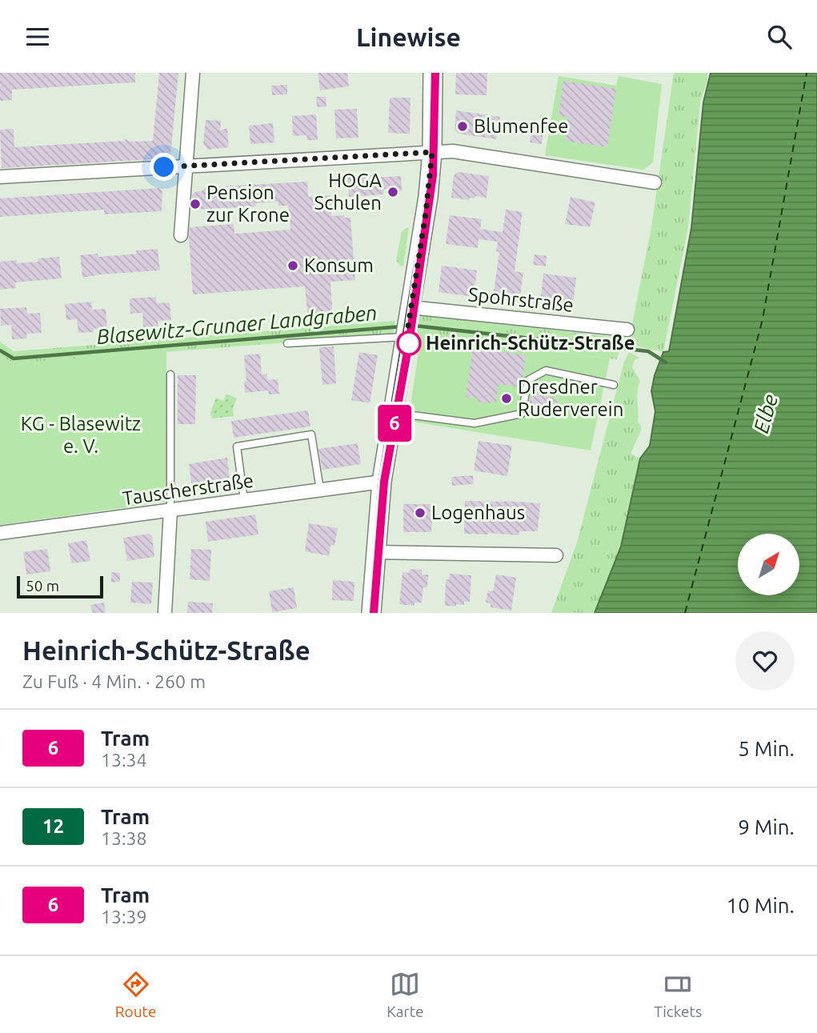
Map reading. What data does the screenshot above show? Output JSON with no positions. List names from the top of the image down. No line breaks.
{"streets":{"street":["Spohrstraße","Tauscherstraße"]},"water":["Blasewitz‐Grunaer Landgraben","Elbe"],"parks":["KG - Blasewitz e. V."],"places":["Blumenfee","HOGA Schulen","Pension zur Krone","Konsum","Heinrich-Schütz-Straße","Dresdner Ruderverein","Logenhaus"],"lines":["tram line 6"],"scale_bar":"50 m","north":"top right","page":{"header":"Linewise","on_map":"6","scale":"50 m","heading":["Heinrich-Schütz-Straße","Zu Fuß · 4 Min. · 260 m"],"list":[{"mark":"6","name":"Tram","note":"13:34","value":"5 Min."},{"mark":"12","name":"Tram","note":"13:38","value":"9 Min."},{"mark":"6","name":"Tram","note":"13:39","value":"10 Min."}],"tabs":["Route","Karte","Tickets"]}}
